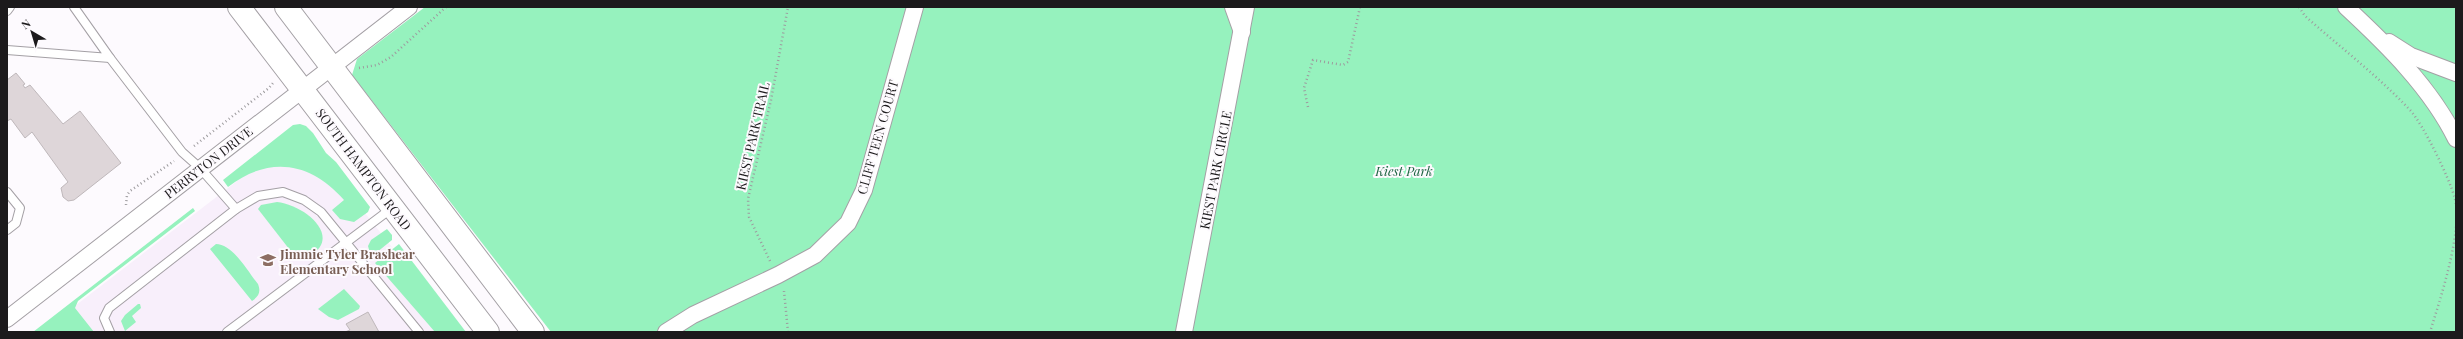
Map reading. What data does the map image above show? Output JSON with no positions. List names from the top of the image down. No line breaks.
{"streets":{"main road":["SOUTH HAMPTON ROAD"],"street":["CLIFF TEEN COURT","PERRYTON DRIVE","KIEST PARK CIRCLE"],"path":["KIEST PARK TRAIL"]},"crossings":[["PERRYTON DRIVE","SOUTH HAMPTON ROAD"]],"parks":["Kiest Park"],"places":{"school or university":["Jimmie Tyler Brashear Elementary School"]},"north":"top left"}
